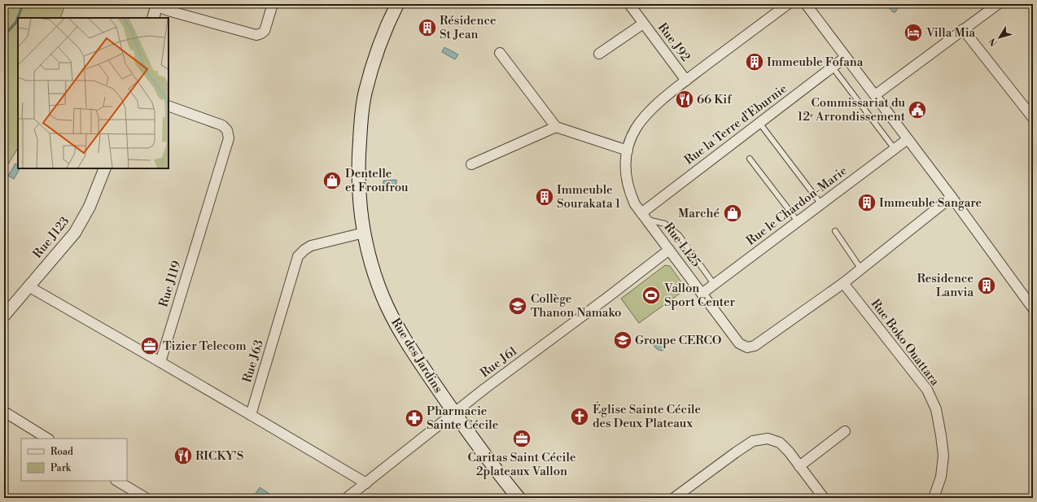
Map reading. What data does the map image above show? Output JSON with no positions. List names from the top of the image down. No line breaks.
{"streets":{"main road":["Rue des Jardins"],"street":["Rue J92","Rue la Terre d'Eburnie","Rue le Chardon-Marie","Rue J123","Rue L125","Rue J119","Rue Boko Ouattara","Rue J63","Rue J61"]},"crossings":[["Rue J92","Rue L125"],["Rue la Terre d'Eburnie","Rue L125"],["Rue le Chardon-Marie","Rue L125"],["Rue L125","Rue Boko Ouattara"],["Rue L125","Rue J61"],["Rue des Jardins","Rue J63"],["Rue des Jardins","Rue J61"]],"places":{"building":["Résidence St Jean","Immeuble Fofana","Immeuble Sourakata 1","Immeuble Sangare","Residence Lanvia"],"hotel":["Villa Mia"],"restaurant":["66 Kif","RICKY'S"],"public building":["Commissariat du 12ᵉ Arrondissement"],"shop":["Dentelle et Froufrou","Marché"],"sports":["Vallon Sport Center"],"school or university":["Collège Thanon Namako","Groupe CERCO"],"office":["Tizier Telecom","Caritas Saint Cécile 2plateaux Vallon"],"church":["Église Sainte Cécile des Deux Plateaux"],"pharmacy":["Pharmacie Sainte Cécile"]},"legend":["Road","Park"],"north":"bottom left"}
